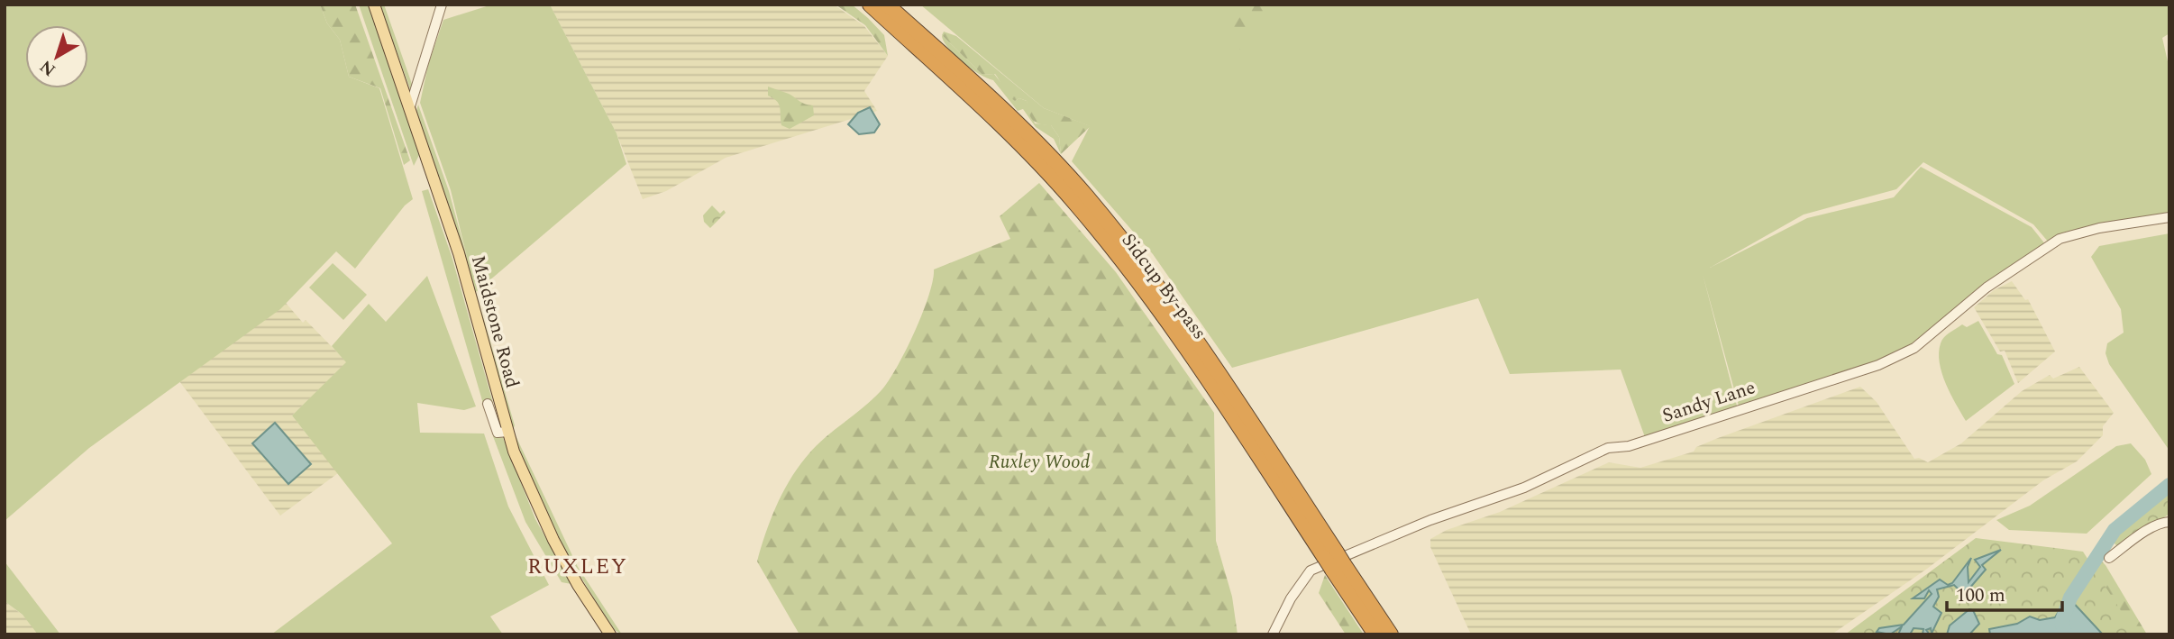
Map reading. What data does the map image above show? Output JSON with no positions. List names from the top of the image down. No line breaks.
{"streets":{"highway":["Sidcup By-pass"],"main road":["Maidstone Road"],"street":["Sandy Lane"]},"districts":["RUXLEY"],"parks":["Ruxley Wood"],"scale_bar":"100 m","north":"bottom left"}
